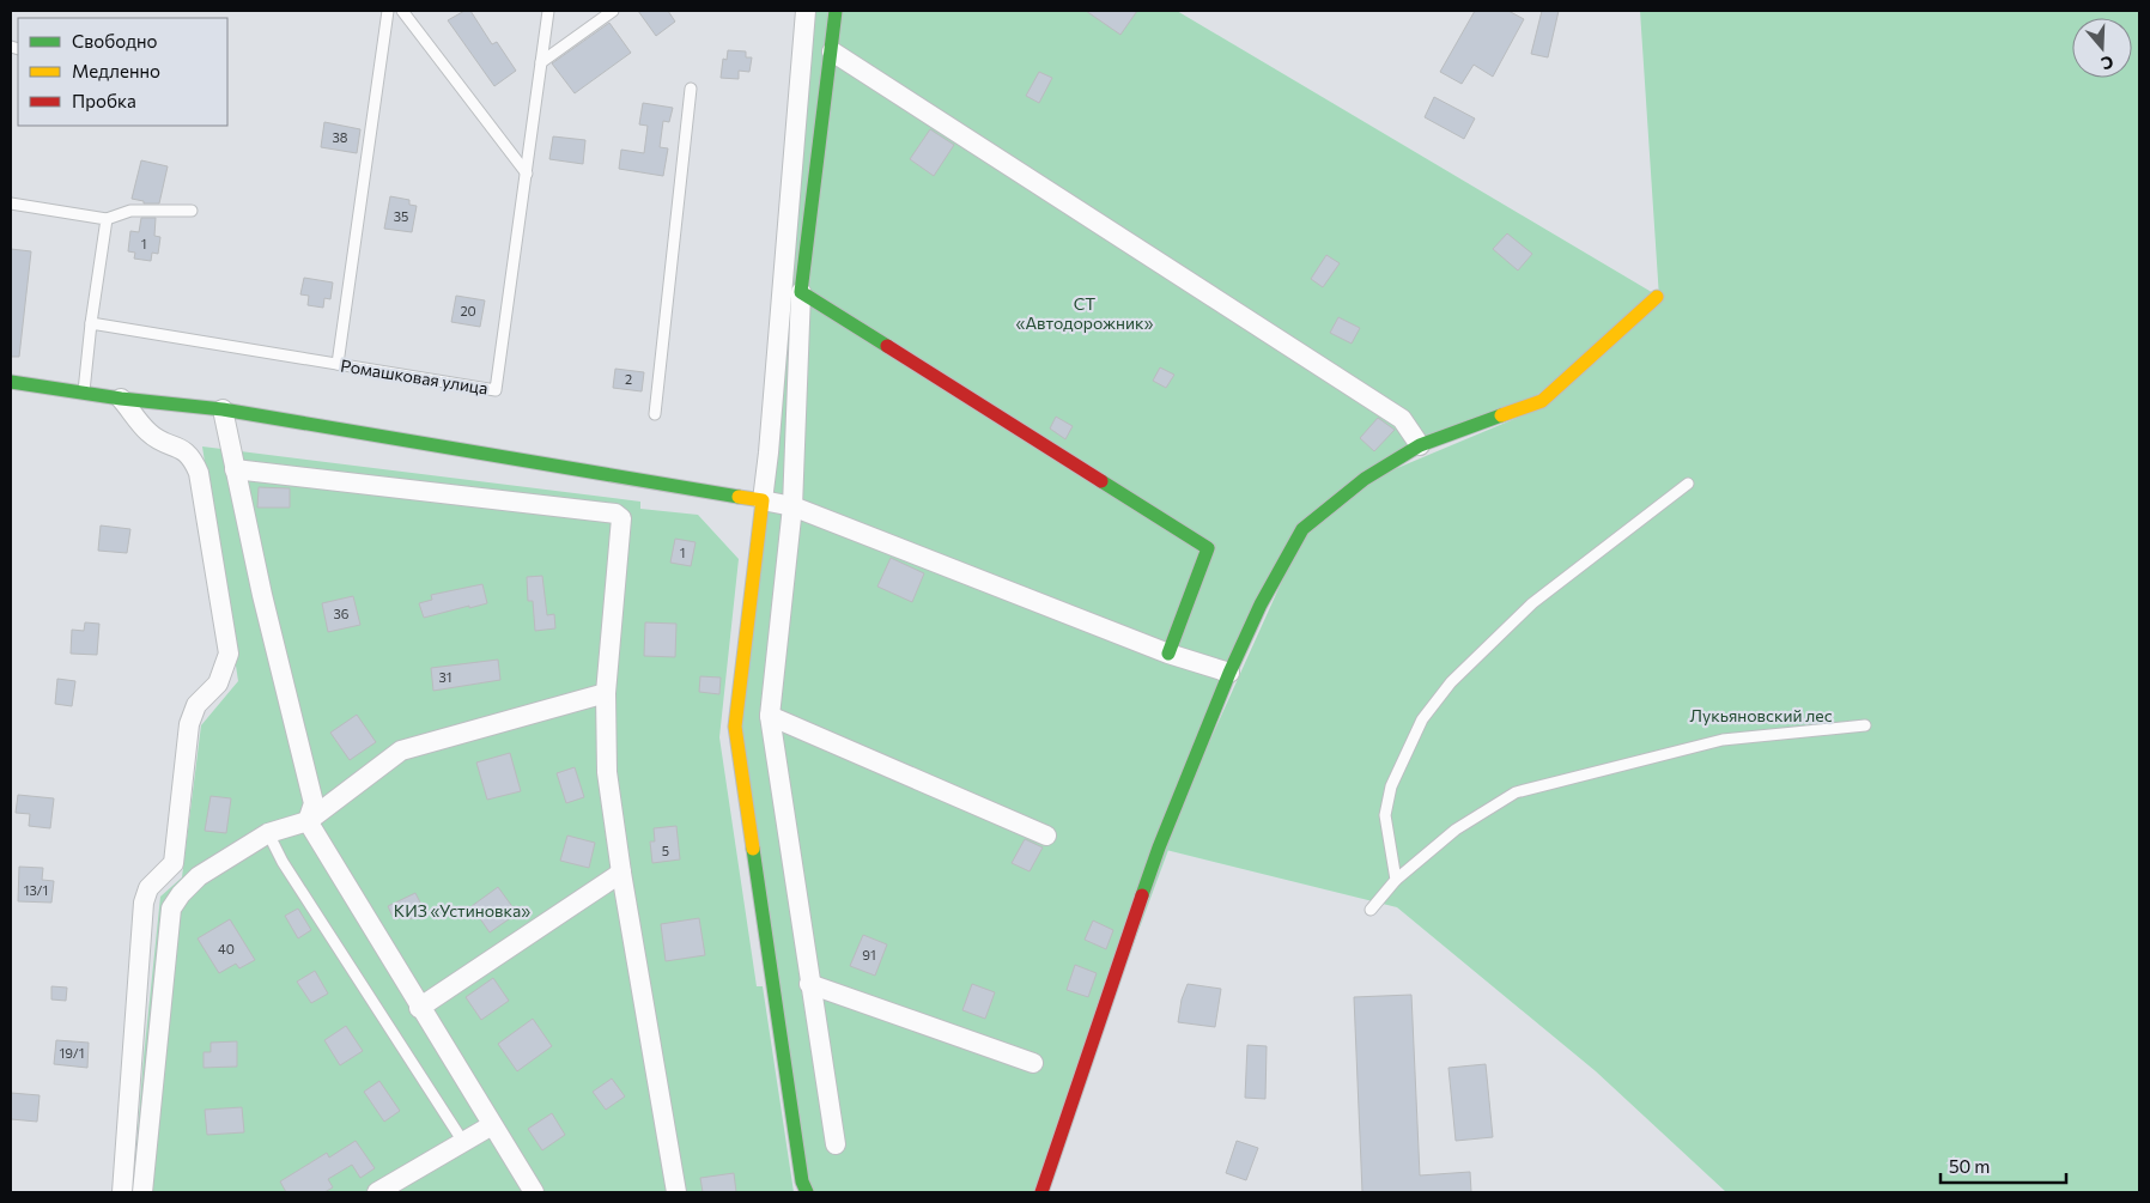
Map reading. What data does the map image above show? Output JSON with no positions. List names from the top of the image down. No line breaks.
{"streets":{"lane":["Ромашковая улица"]},"parks":["СТ «Автодорожник»","Лукьяновский лес","КИЗ «Устиновка»"],"house_numbers":["38","35","1","20","2","1","36","31","5","13/1","40","91","19/1"],"legend":["Свободно","Медленно","Пробка"],"scale_bar":"50 m","north":"bottom"}
